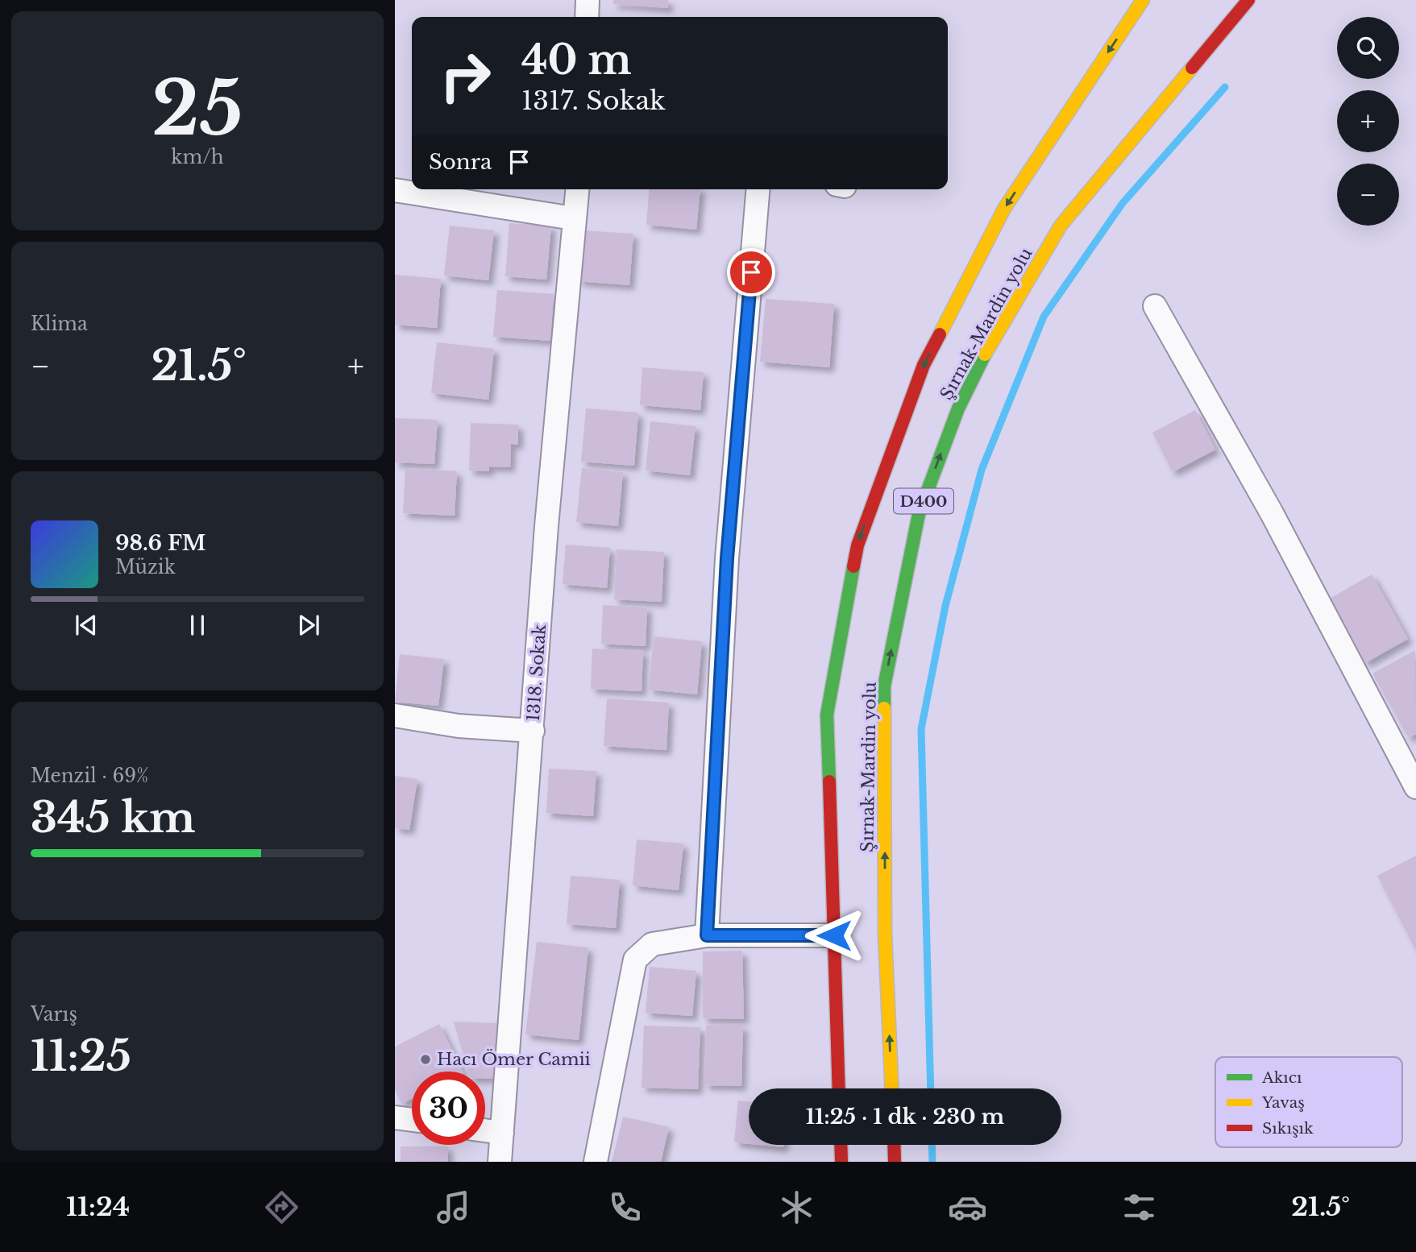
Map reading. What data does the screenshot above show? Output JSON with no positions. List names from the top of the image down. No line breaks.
{"streets":{"highway":["Şırnak-Mardin yolu","D400"],"street":["1318. Sokak"]},"places":["Hacı Ömer Camii"],"legend":["Akıcı","Yavaş","Sıkışık"],"page":{"tile":[["25","km/h"],"Klima",["Menzil · 69%","345 km"],["Varış","11:25"]],"map_buttons":["+","−"],"turn":["40 m","1317. Sokak"],"then":"Sonra","heat":["−","21.5°","+"],"song":["98.6 FM","Müzik"],"limit":"30","trip":"11:25 · 1 dk · 230 m","tabs":["11:24","21.5°"]}}
